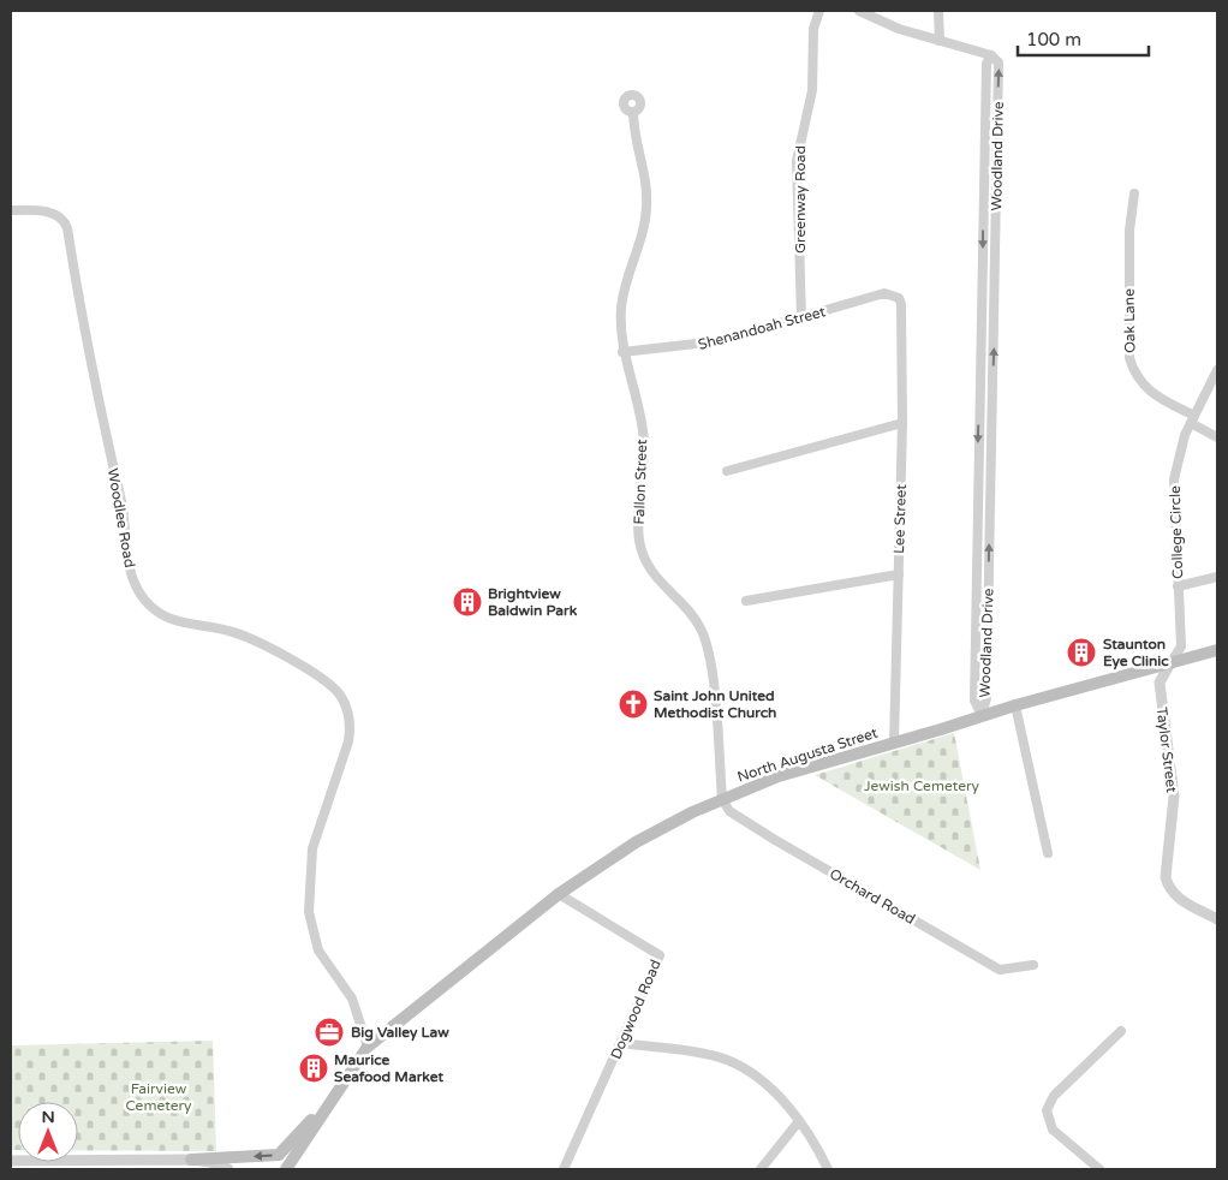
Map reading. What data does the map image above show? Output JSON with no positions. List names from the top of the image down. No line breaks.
{"streets":{"main road":["North Augusta Street"],"street":["Woodland Drive","Greenway Road","Oak Lane","Shenandoah Street","Fallon Street","Woodlee Road","Lee Street","College Circle","Taylor Street","Orchard Road","Dogwood Road"]},"crossings":[["Woodland Drive","North Augusta Street"],["Greenway Road","Shenandoah Street"],["Oak Lane","College Circle"],["Shenandoah Street","Fallon Street"],["Shenandoah Street","Lee Street"],["Fallon Street","North Augusta Street"],["Fallon Street","Orchard Road"],["Woodlee Road","North Augusta Street"],["Lee Street","North Augusta Street"],["College Circle","Taylor Street"],["College Circle","North Augusta Street"],["Taylor Street","North Augusta Street"],["North Augusta Street","Orchard Road"],["North Augusta Street","Dogwood Road"]],"parks":["Jewish Cemetery","Fairview Cemetery"],"places":{"building":["Brightview Baldwin Park","Staunton Eye Clinic","Maurice Seafood Market"],"church":["Saint John United Methodist Church"],"office":["Big Valley Law"]},"scale_bar":"100 m","north":"top"}
